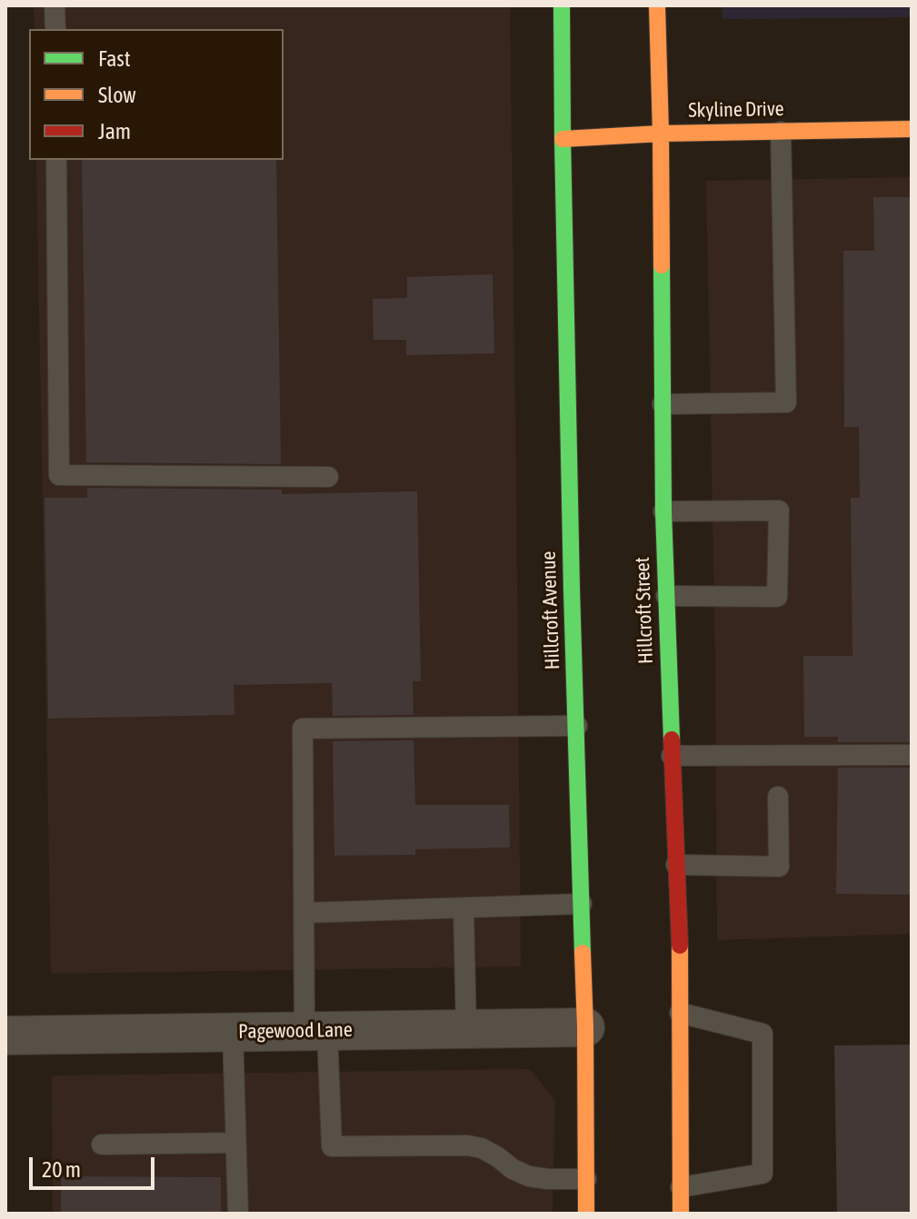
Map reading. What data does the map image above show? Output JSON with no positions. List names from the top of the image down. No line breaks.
{"streets":{"main road":["Skyline Drive","Hillcroft Avenue","Hillcroft Street"],"street":["Pagewood Lane"]},"crossings":[["Skyline Drive","Hillcroft Avenue"],["Skyline Drive","Hillcroft Street"],["Hillcroft Avenue","Pagewood Lane"]],"legend":["Fast","Slow","Jam"],"scale_bar":"20 m"}
